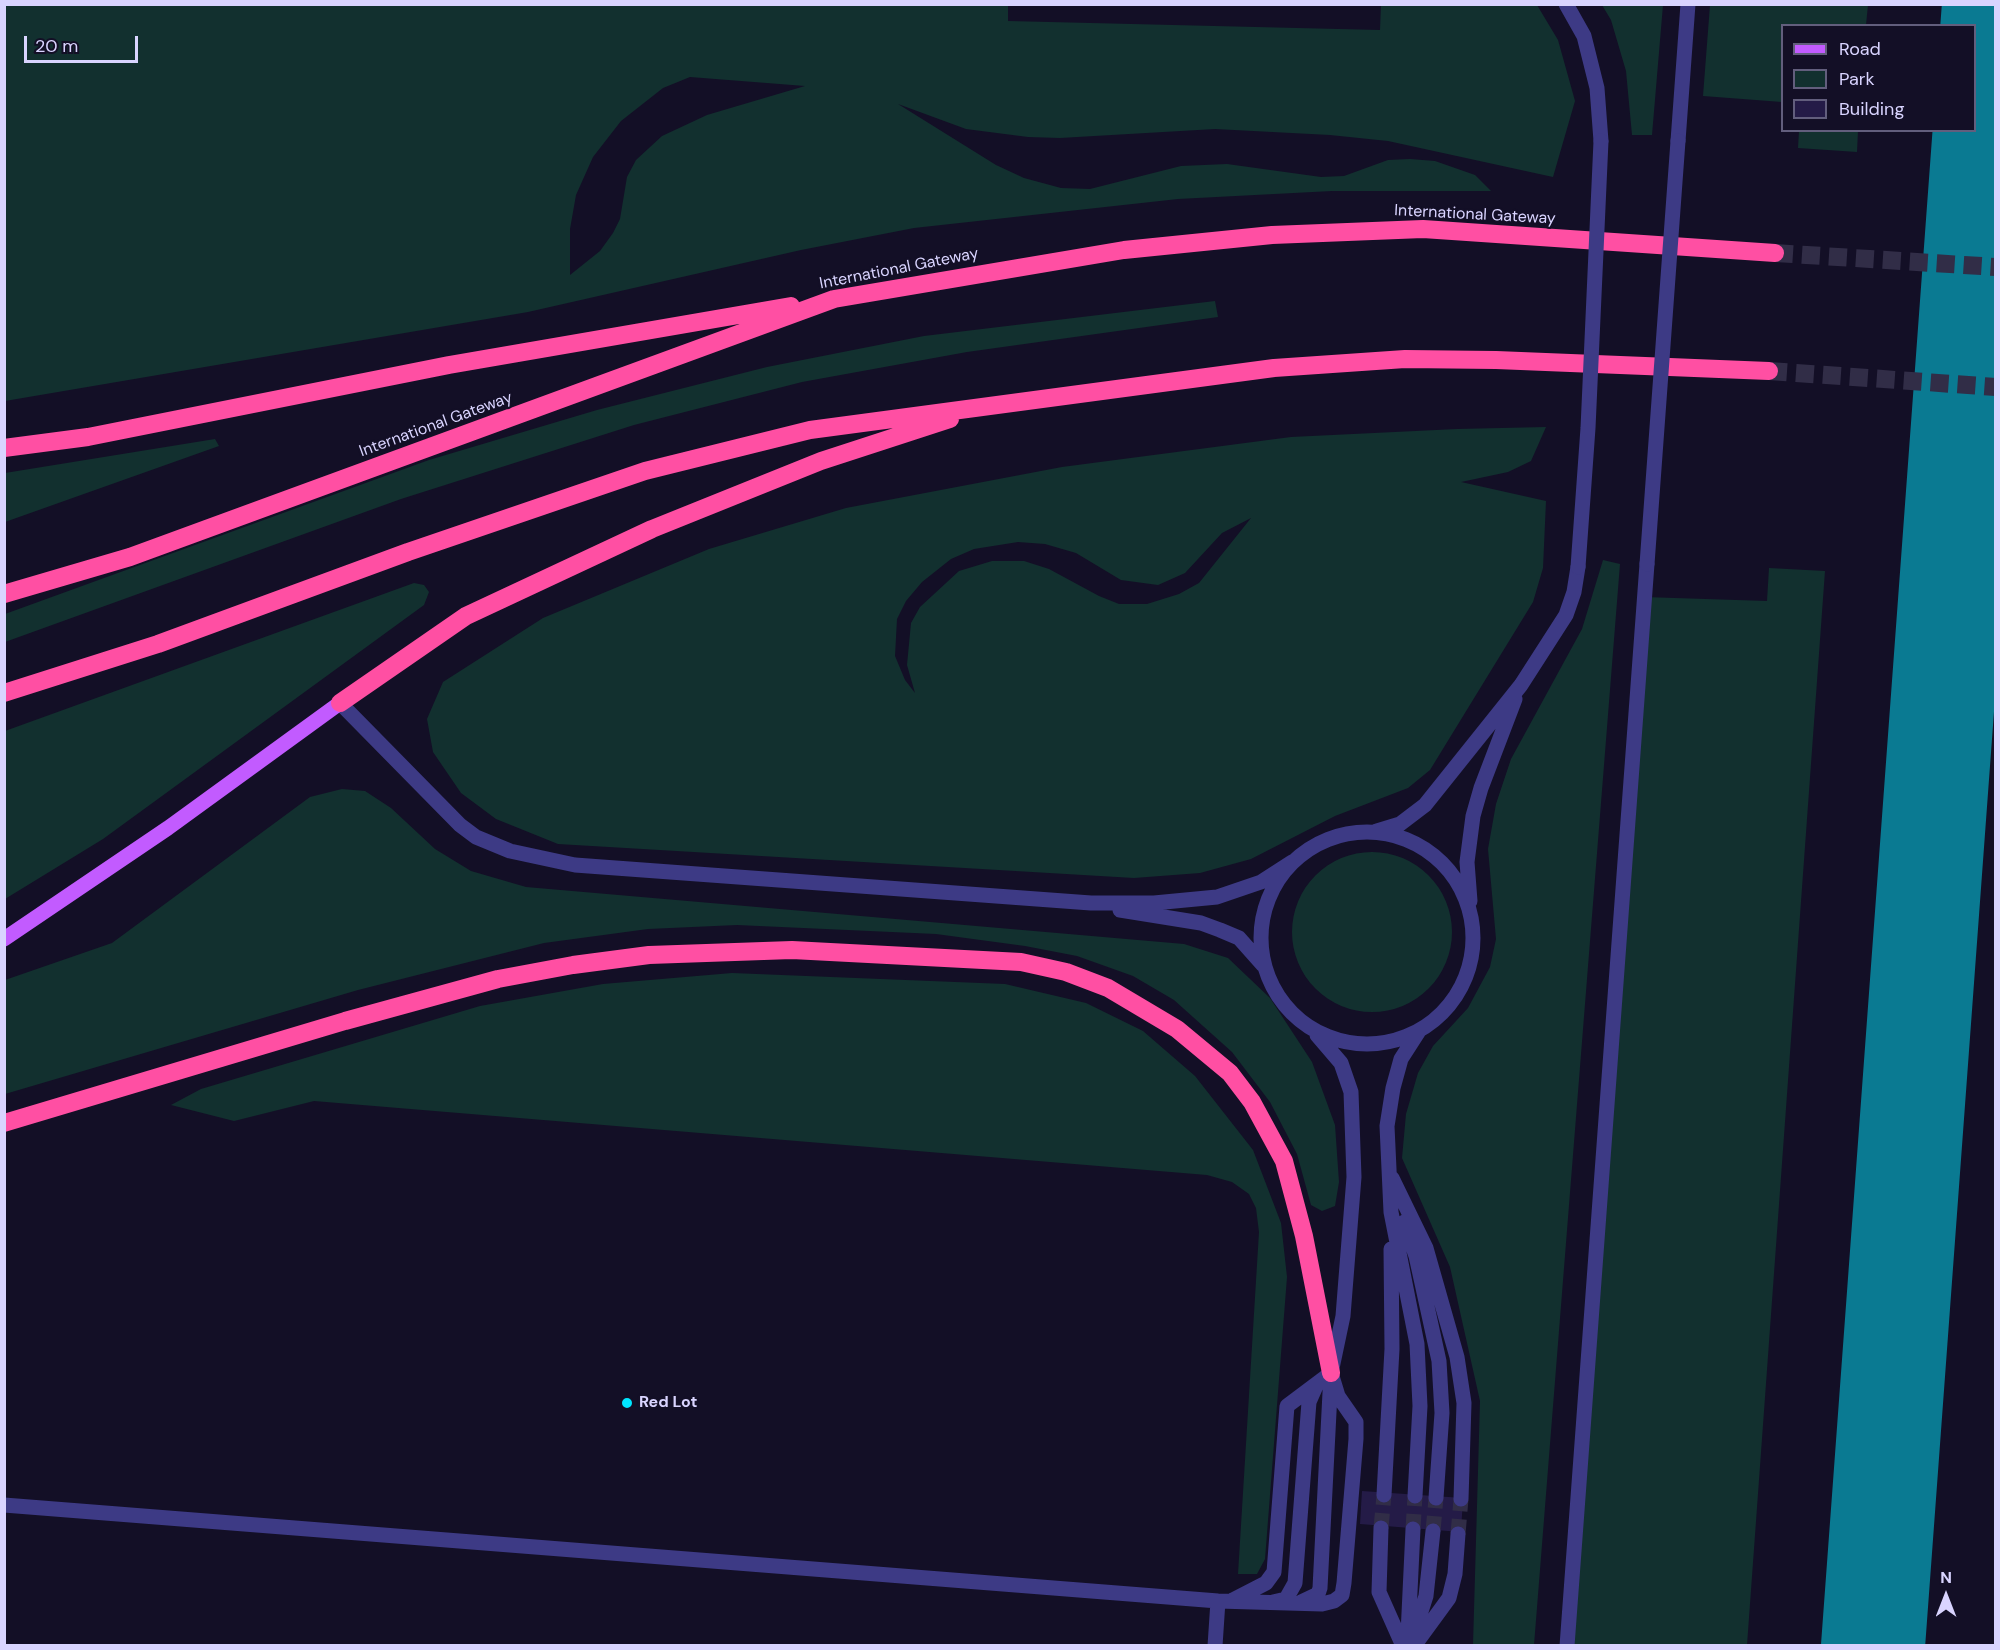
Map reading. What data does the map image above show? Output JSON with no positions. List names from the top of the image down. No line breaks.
{"streets":{"highway":["International Gateway"]},"places":["Red Lot"],"legend":["Road","Park","Building"],"scale_bar":"20 m","north":"top"}
